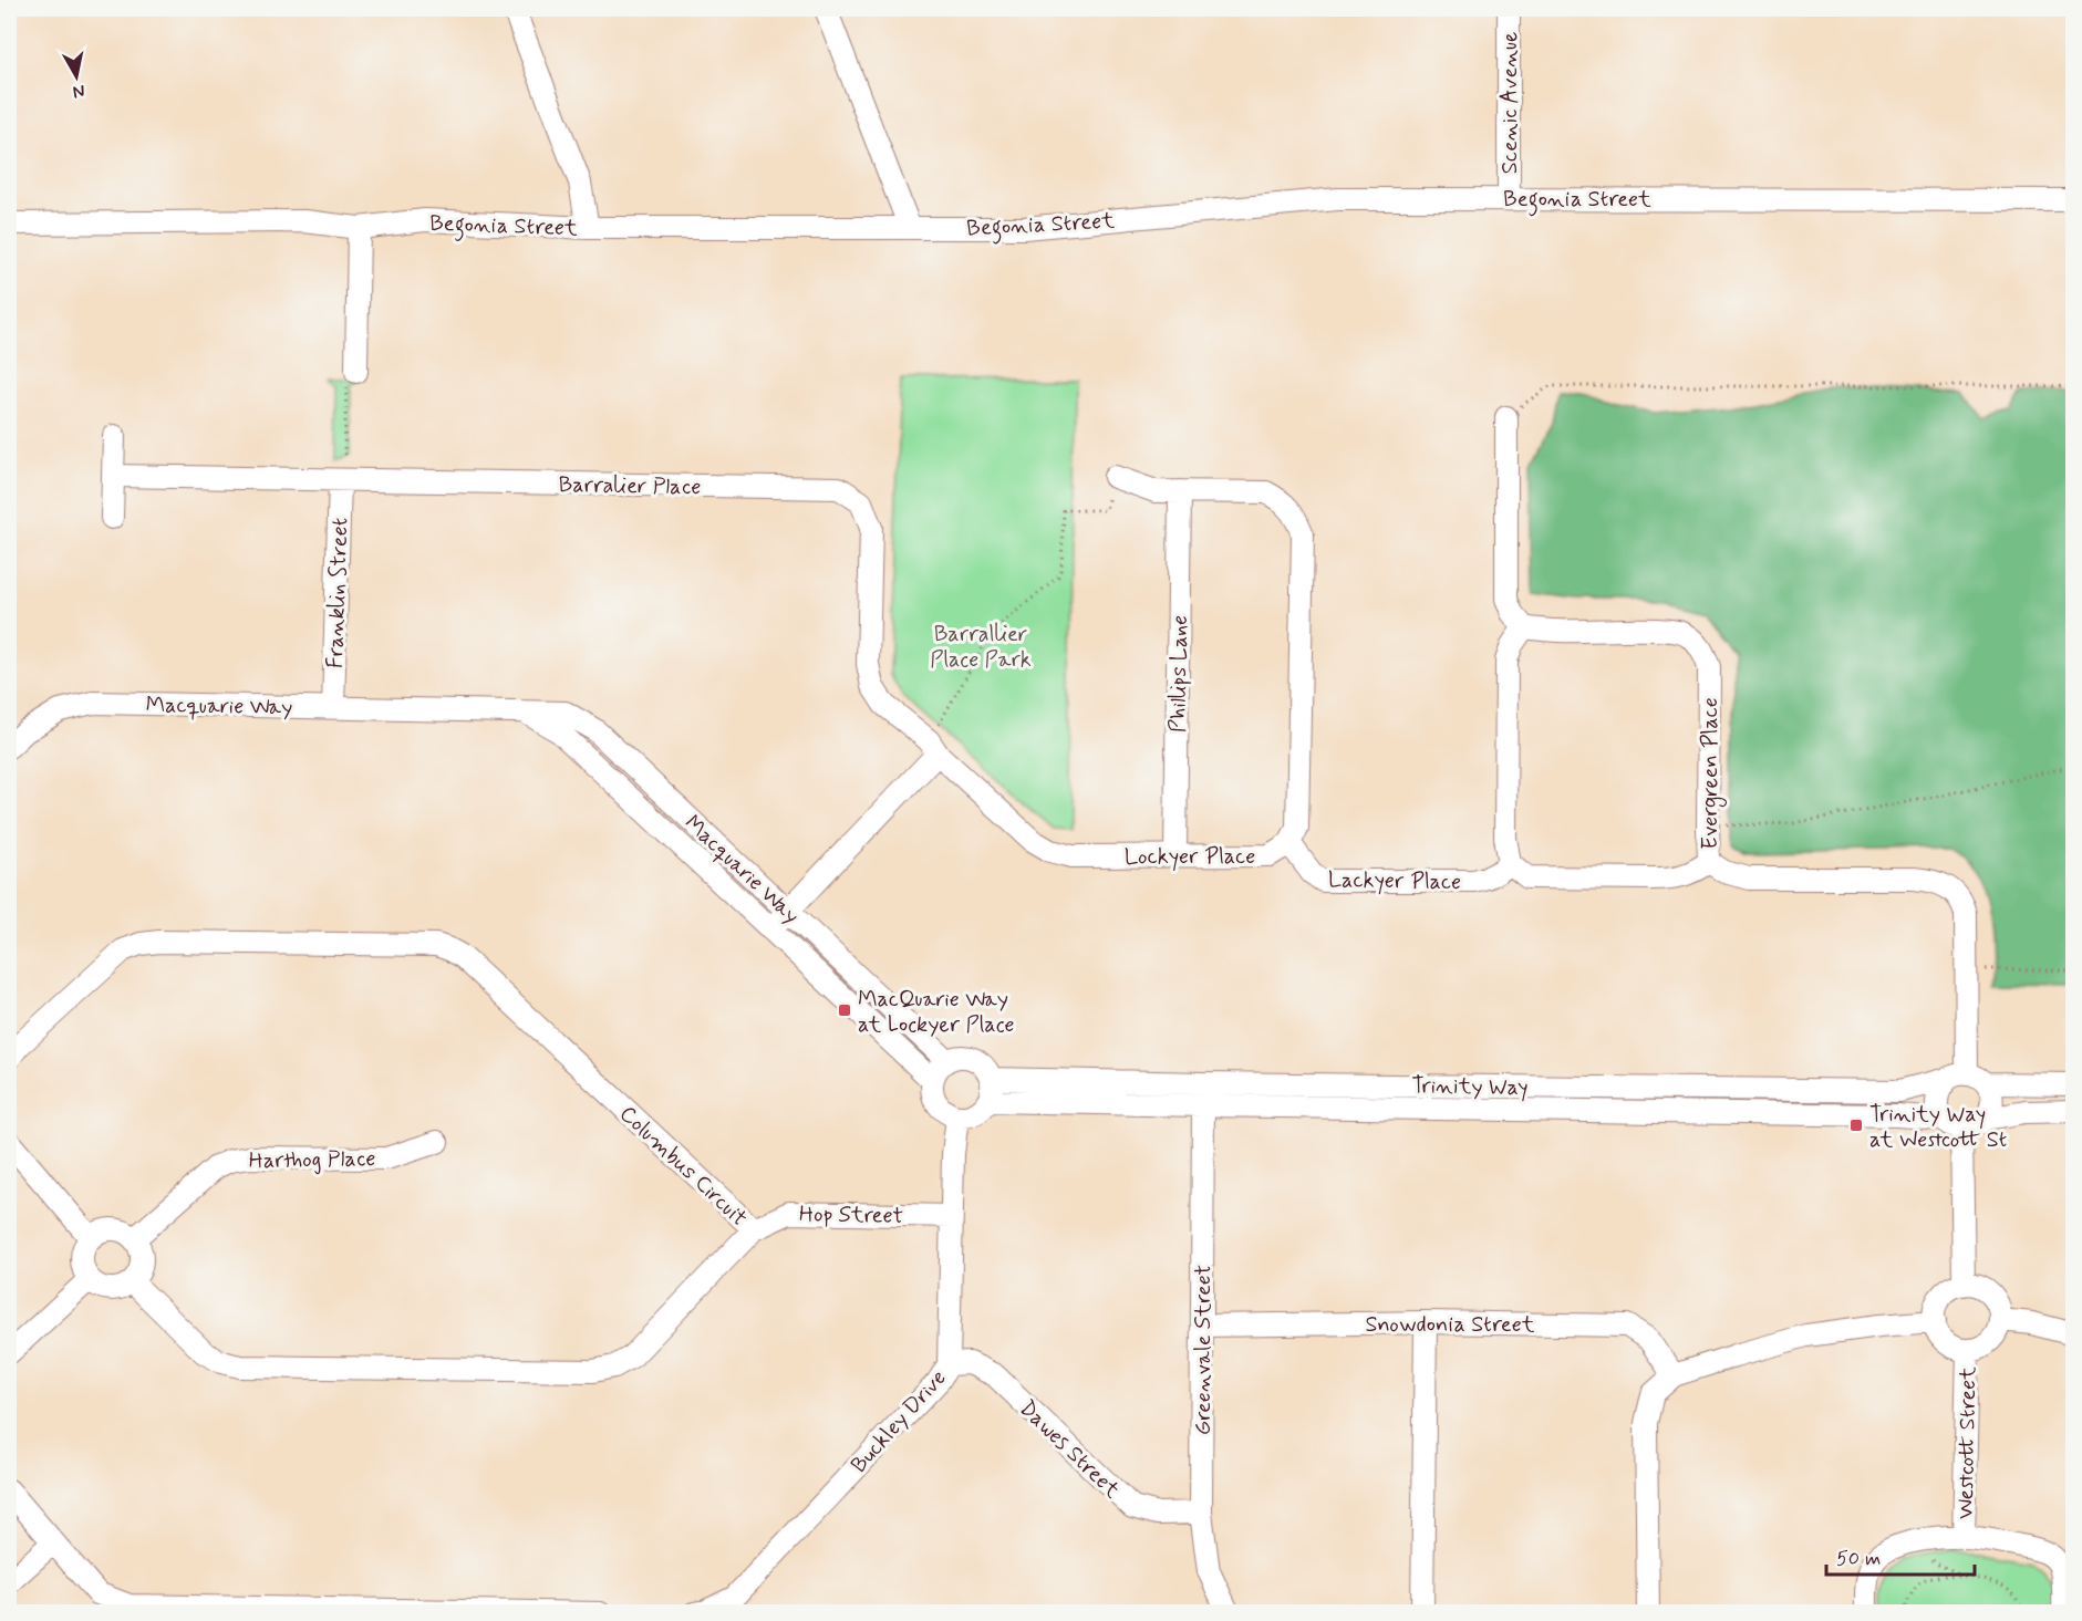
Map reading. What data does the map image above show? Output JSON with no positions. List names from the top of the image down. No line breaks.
{"streets":{"street":["Scenic Avenue","Begonia Street","Barralier Place","Franklin Street","Phillips Lane","Macquarie Way","Evergreen Place","Lockyer Place","Lackyer Place","Trinity Way","Harthog Place","Columbus Circuit","Hop Street","Snowdonia Street","Greenvale Street","Buckley Drive","Westcott Street","Dawes Street"]},"crossings":[["Scenic Avenue","Begonia Street"],["Barralier Place","Franklin Street"],["Barralier Place","Lockyer Place"],["Franklin Street","Macquarie Way"],["Phillips Lane","Lockyer Place"],["Macquarie Way","Trinity Way"],["Macquarie Way","Buckley Drive"],["Evergreen Place","Trinity Way"],["Lockyer Place","Lackyer Place"],["Trinity Way","Greenvale Street"],["Trinity Way","Buckley Drive"],["Harthog Place","Columbus Circuit"],["Columbus Circuit","Hop Street"],["Hop Street","Buckley Drive"],["Snowdonia Street","Greenvale Street"],["Greenvale Street","Dawes Street"],["Buckley Drive","Dawes Street"]],"parks":["Barrallier Place Park"],"places":{"transit":["MacQuarie Way at Lockyer Place","Trinity Way at Westcott St"]},"scale_bar":"50 m","north":"bottom"}
